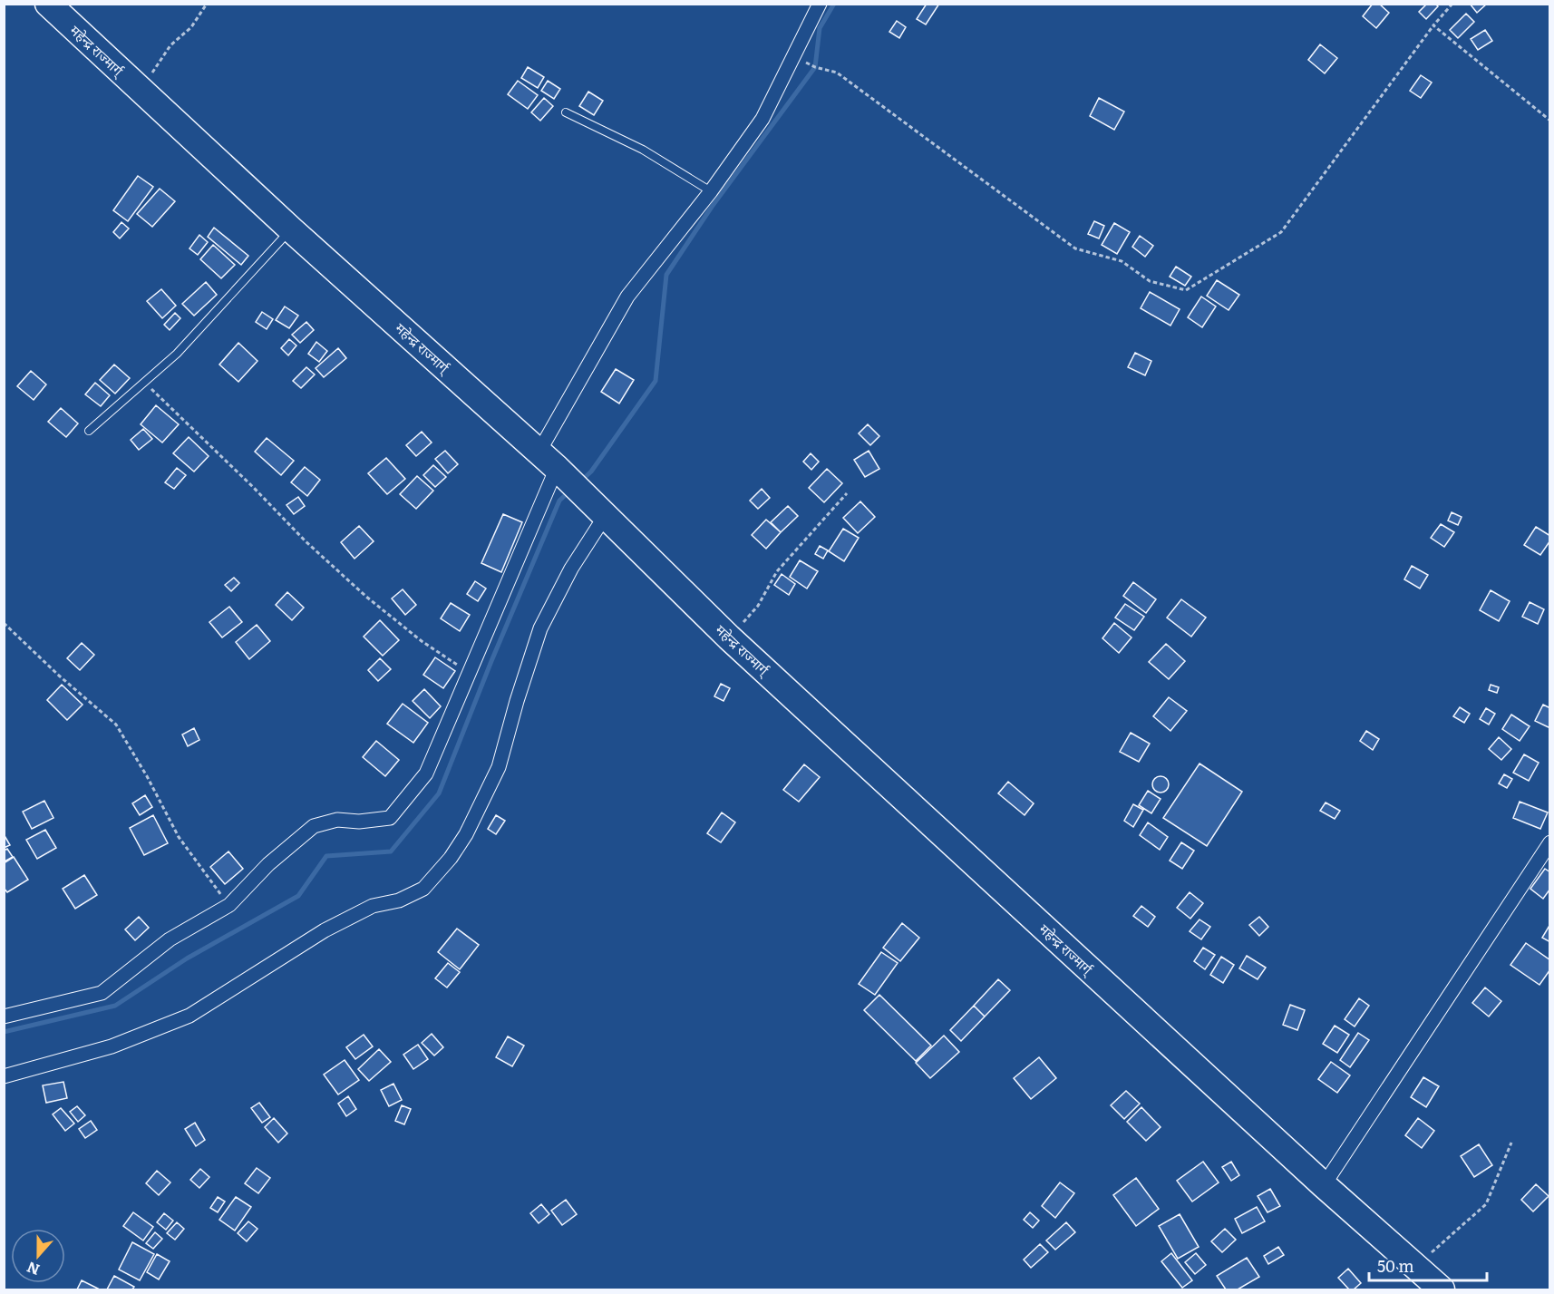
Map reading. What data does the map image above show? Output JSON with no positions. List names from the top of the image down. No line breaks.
{"streets":{"highway":["महेन्द्र राज्मार्ग्"]},"scale_bar":"50 m","north":"bottom"}
